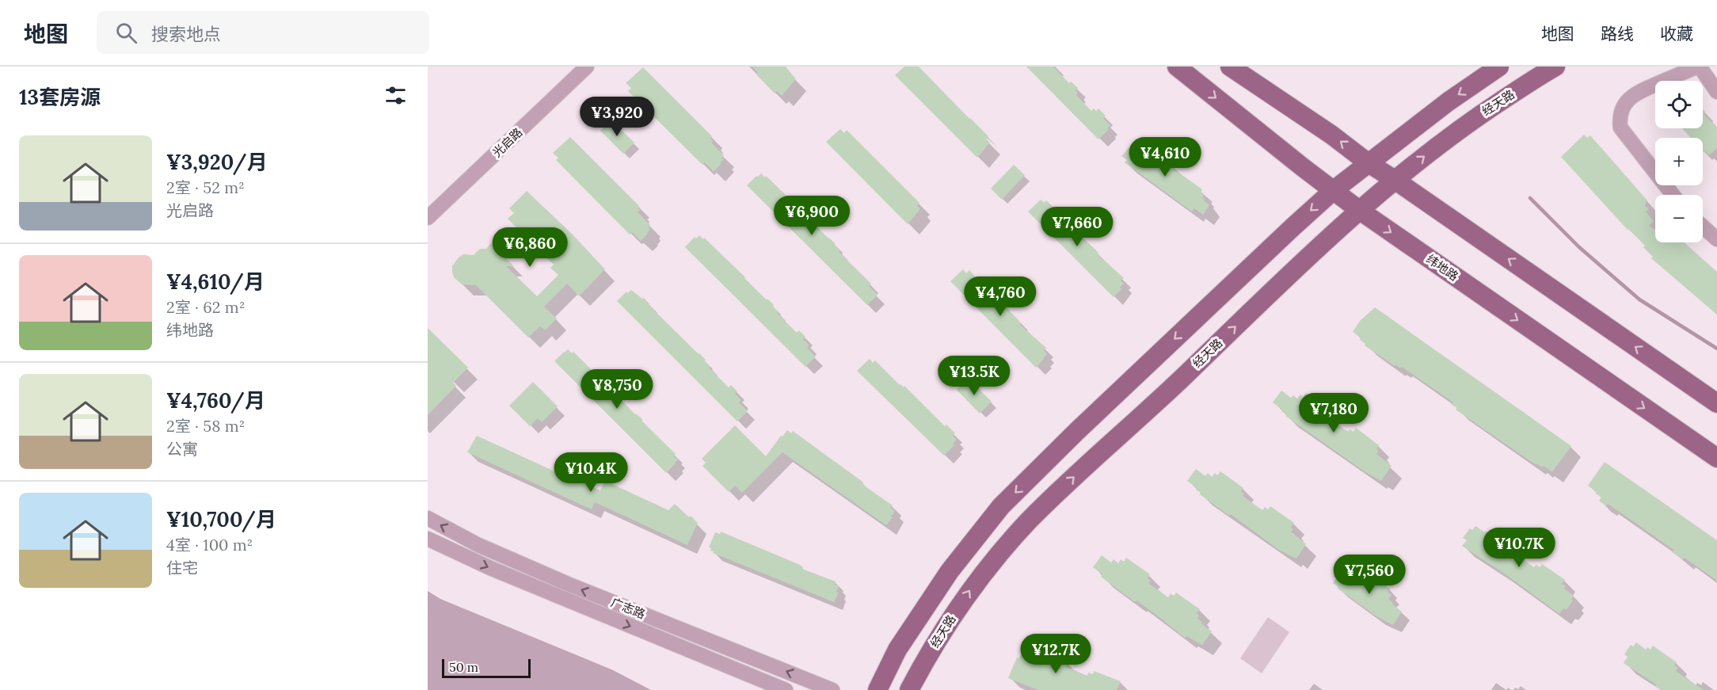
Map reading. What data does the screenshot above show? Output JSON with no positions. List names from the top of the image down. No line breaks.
{"streets":{"main road":["经天路","纬地路"],"street":["光启路","广志路"]},"crossings":[["经天路","纬地路"]],"scale_bar":"50 m","page":{"header":"地图","search":"搜索地点","nav":["地图","路线","收藏"],"heading":"13套房源","map_buttons":["+","−"],"price":["¥3,920","¥4,610","¥6,900","¥7,660","¥6,860","¥4,760","¥13.5K","¥8,750","¥7,180","¥10.4K","¥10.7K","¥7,560","¥12.7K"],"list":[{"name":"¥3,920/月","note":"2室 · 52 m² · 光启路"},{"name":"¥4,610/月","note":"2室 · 62 m² · 纬地路"},{"name":"¥4,760/月","note":"2室 · 58 m² · 公寓"},{"name":"¥10,700/月","note":"4室 · 100 m² · 住宅"}],"scale":"50 m"}}
